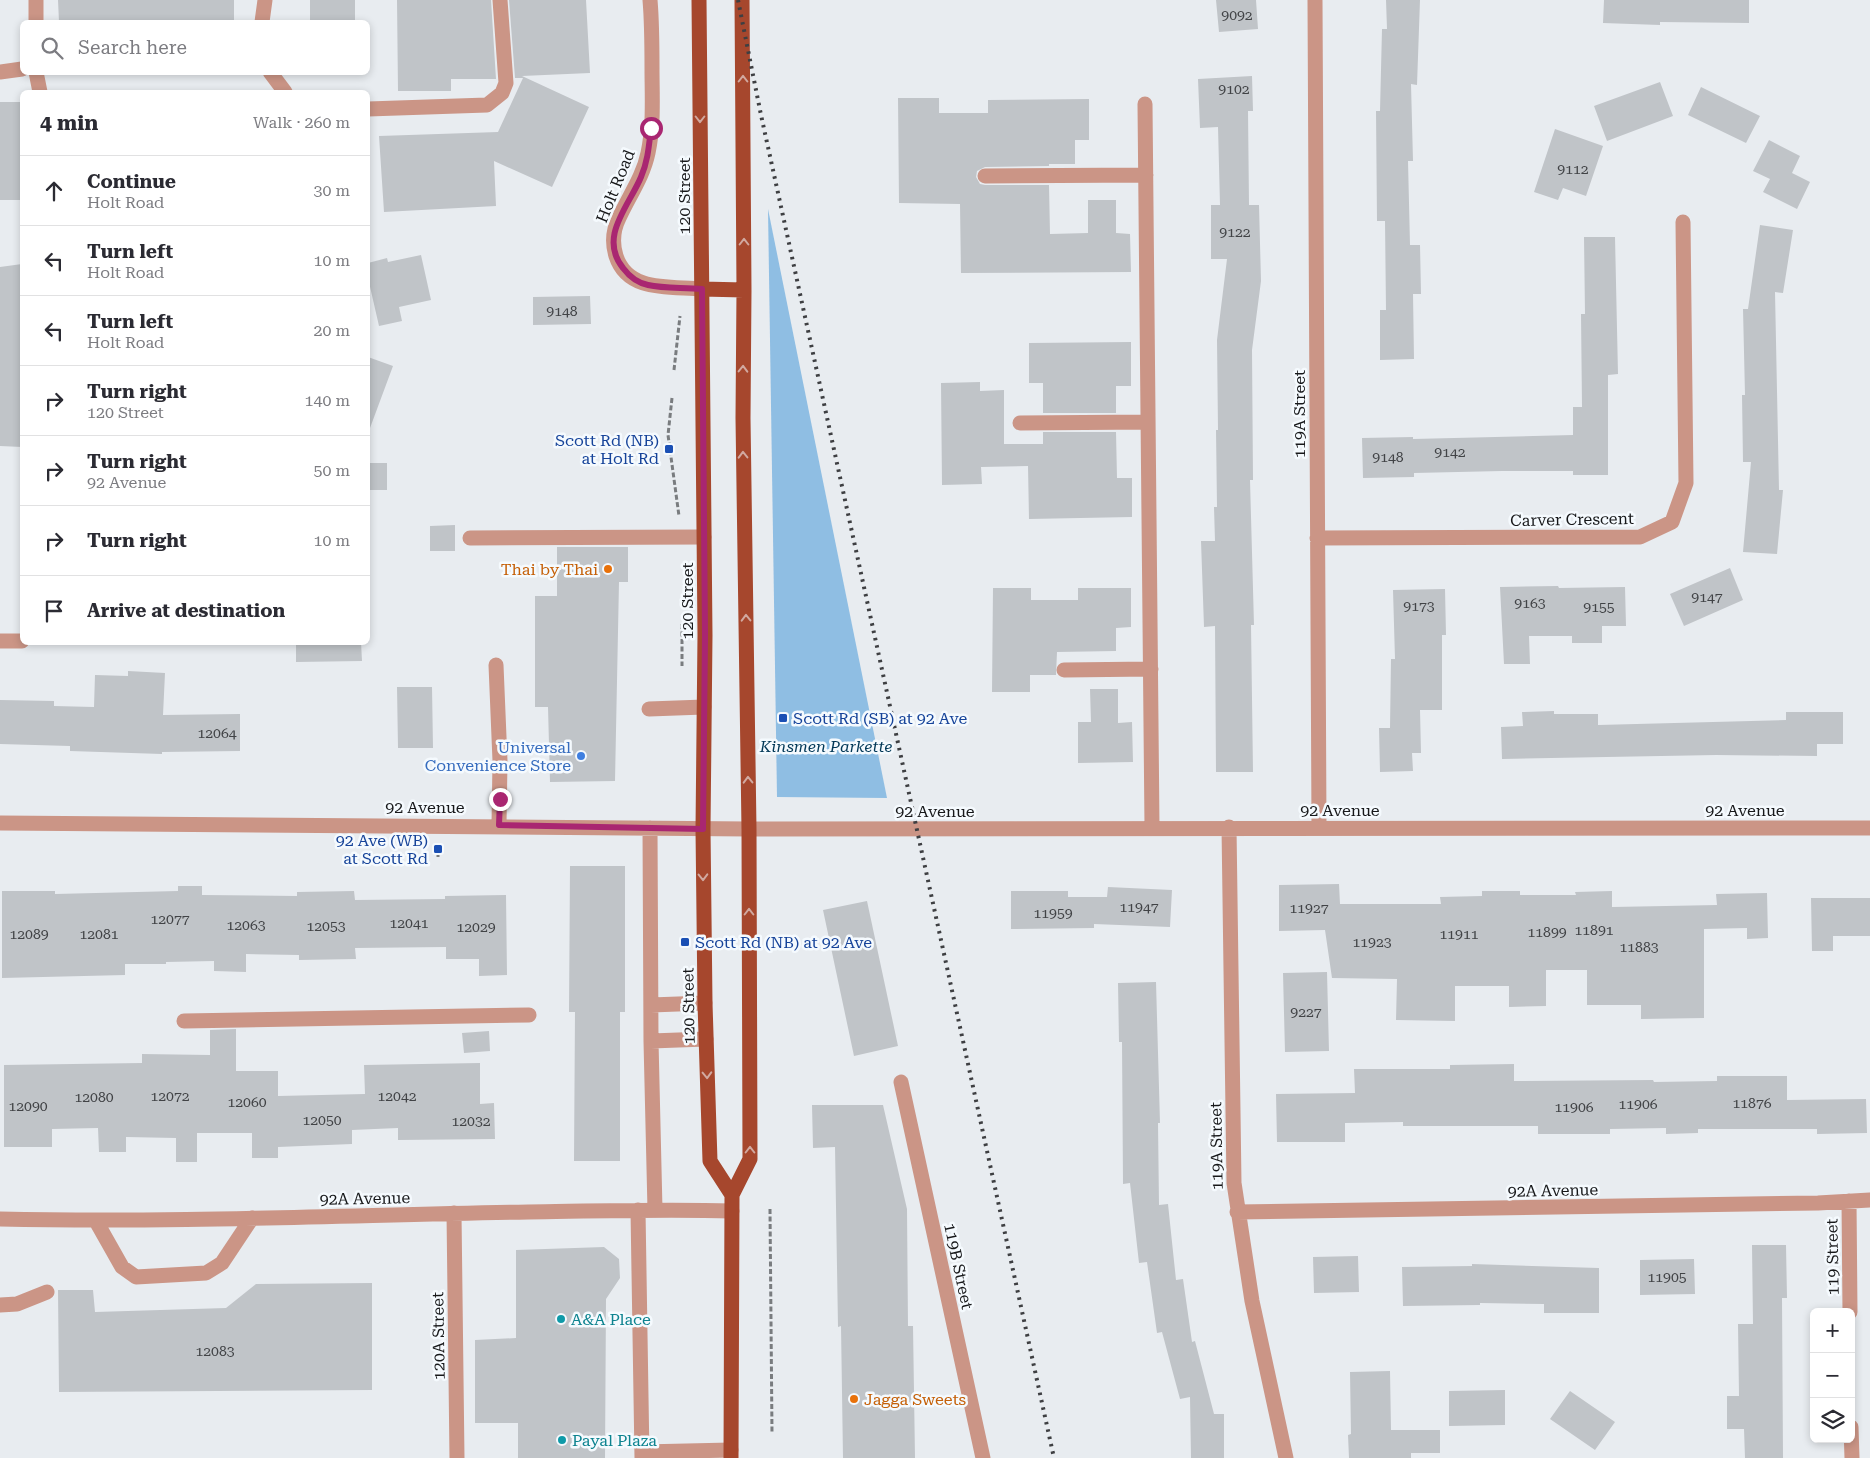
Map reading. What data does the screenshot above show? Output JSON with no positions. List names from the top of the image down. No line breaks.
{"streets":{"main road":["120 Street"],"street":["Holt Road","119A Street","Carver Crescent","92 Avenue","92A Avenue","119 Street","119B Street","120A Street"]},"crossings":[["Holt Road","120 Street"],["120 Street","92 Avenue"],["119A Street","Carver Crescent"],["119A Street","92 Avenue"],["119A Street","92A Avenue"],["92A Avenue","119 Street"],["92A Avenue","120A Street"]],"parks":["Kinsmen Parkette"],"places":{"transit":["Scott Rd (NB) at Holt Rd","Scott Rd (SB) at 92 Ave","92 Ave (WB) at Scott Rd","Scott Rd (NB) at 92 Ave"],"other":["Thai by Thai","Universal Convenience Store","A&A Place","Jagga Sweets","Payal Plaza"]},"house_numbers":["9092","9102","9112","9122","9148","9142","9148","9147","9163","9173","9155","12064","11947","11927","11959","12077","12041","12063","12053","12029","11891","11899","12089","12081","11911","11923","11883","9227","12072","12042","12080","12060","11876","11906","12090","11906","12050","12032","11905","12083"],"page":{"search":"Search here","heading":["4 min","Walk · 260 m"],"list":[["Continue","Holt Road","30 m"],["Turn left","Holt Road","10 m"],["Turn left","Holt Road","20 m"],["Turn right","120 Street","140 m"],["Turn right","92 Avenue","50 m"],["Turn right","10 m"],"Arrive at destination"],"map_buttons":["+","−"]}}
